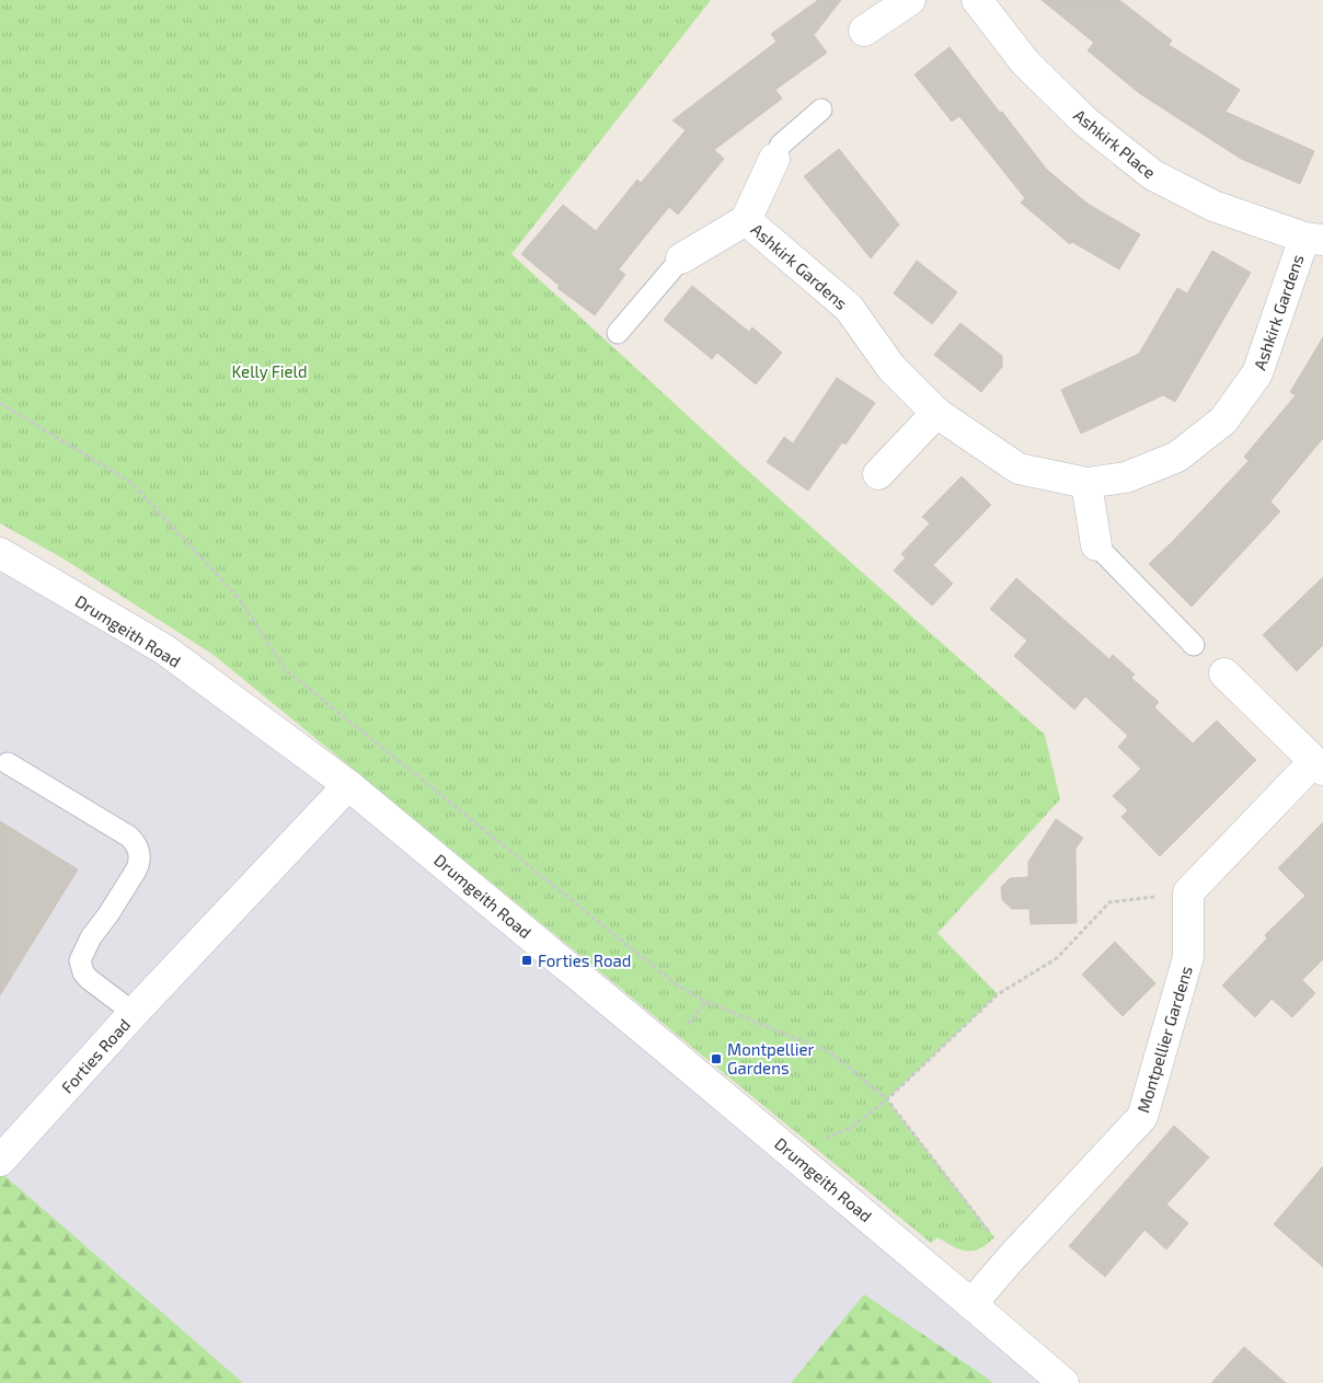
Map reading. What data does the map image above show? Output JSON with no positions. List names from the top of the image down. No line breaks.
{"streets":{"street":["Ashkirk Place","Ashkirk Gardens","Drumgeith Road","Montpellier Gardens","Forties Road"]},"crossings":[["Ashkirk Place","Ashkirk Gardens"],["Drumgeith Road","Montpellier Gardens"],["Drumgeith Road","Forties Road"]],"parks":["Kelly Field"],"places":{"transit":["Forties Road","Montpellier Gardens"]}}
